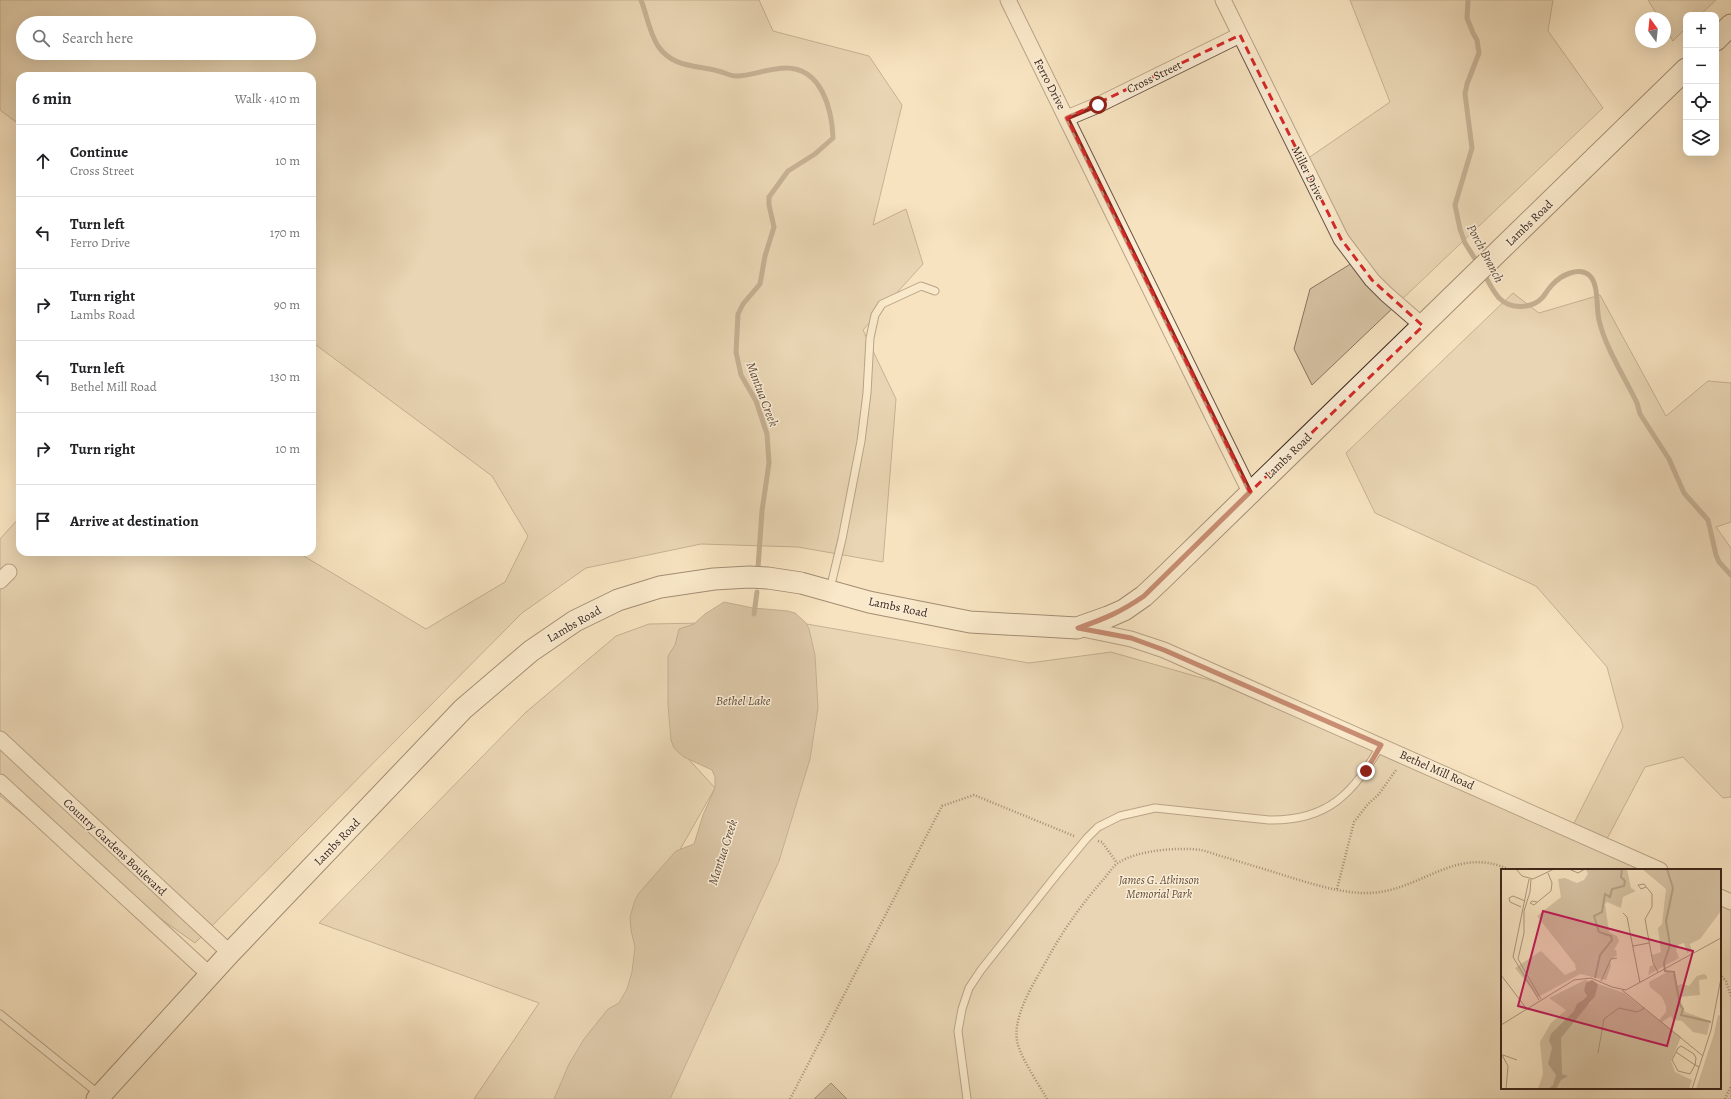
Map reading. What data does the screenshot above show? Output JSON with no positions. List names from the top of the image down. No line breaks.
{"streets":{"main road":["Lambs Road"],"street":["Cross Street","Ferro Drive","Miller Drive","Bethel Mill Road","Country Gardens Boulevard"]},"crossings":[["Cross Street","Ferro Drive"],["Cross Street","Miller Drive"],["Ferro Drive","Lambs Road"],["Miller Drive","Lambs Road"],["Lambs Road","Bethel Mill Road"],["Lambs Road","Country Gardens Boulevard"]],"water":["Porch Branch","Mantua Creek","Bethel Lake"],"parks":["James G. Atkinson Memorial Park"],"north":"top","page":{"map_buttons":["+","−"],"search":"Search here","heading":["6 min","Walk · 410 m"],"list":[["Continue","Cross Street","10 m"],["Turn left","Ferro Drive","170 m"],["Turn right","Lambs Road","90 m"],["Turn left","Bethel Mill Road","130 m"],["Turn right","10 m"],"Arrive at destination"]}}
